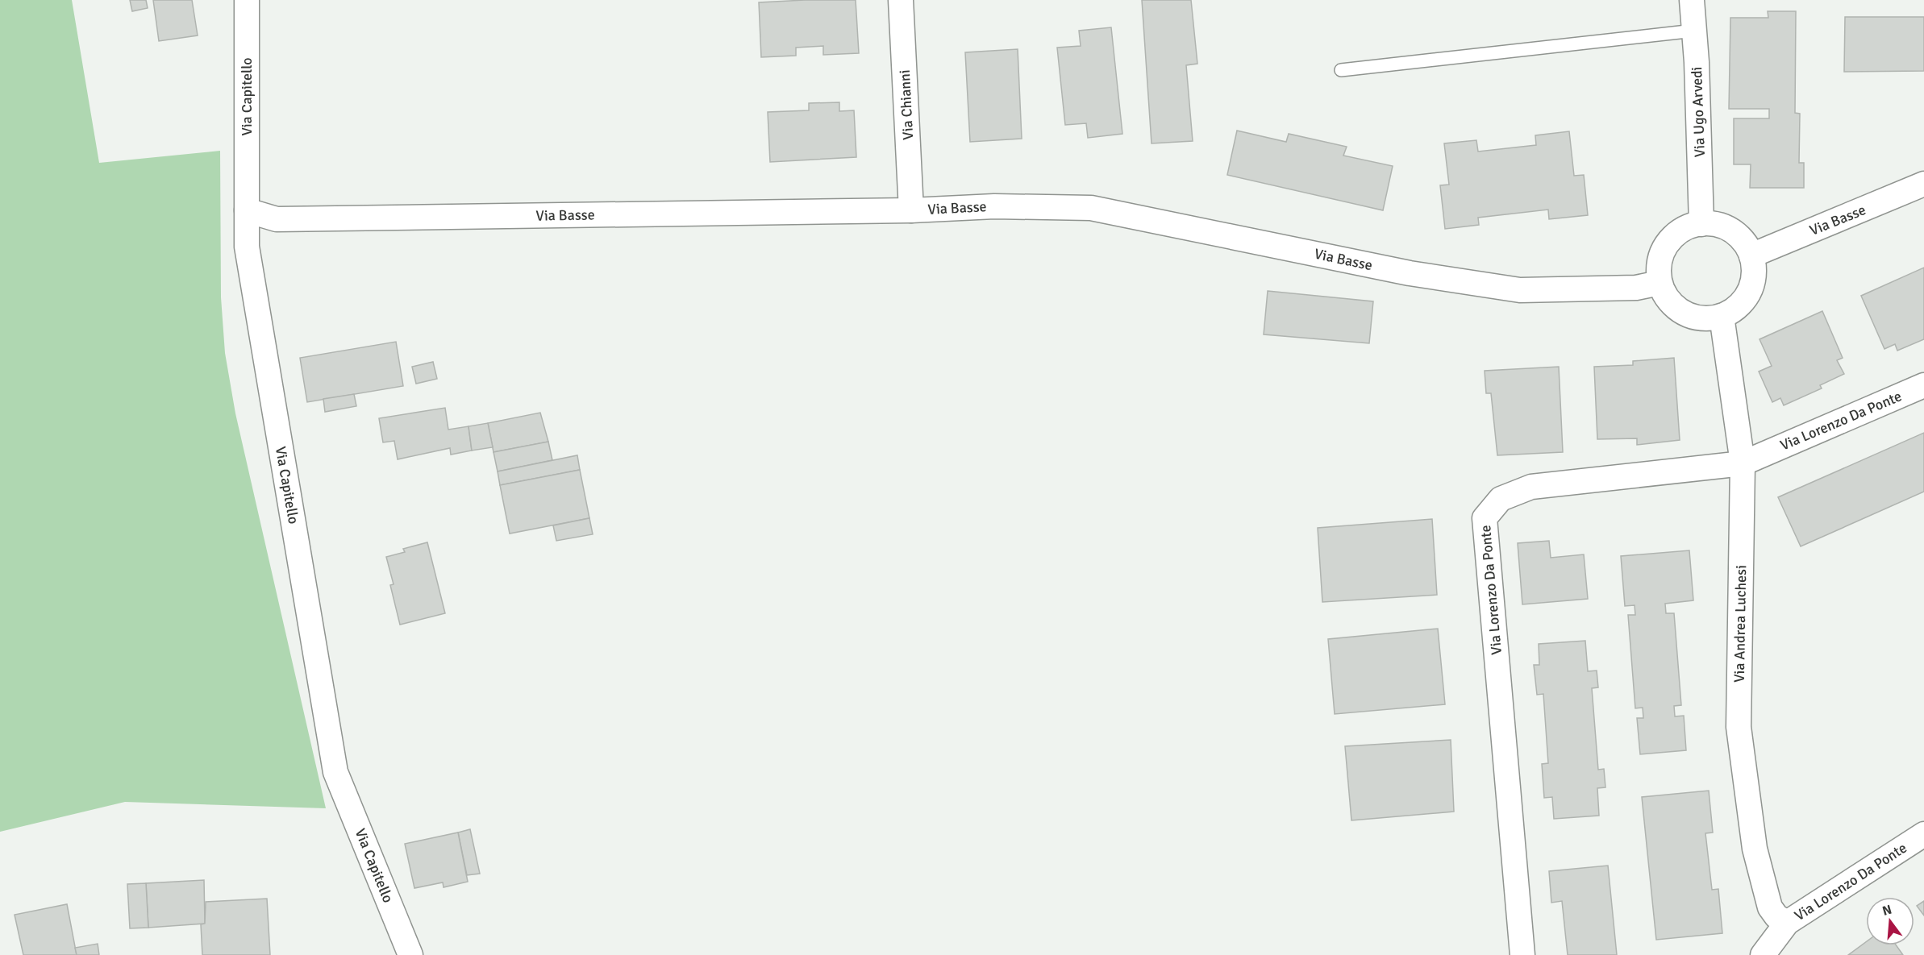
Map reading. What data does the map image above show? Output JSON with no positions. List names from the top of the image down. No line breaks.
{"streets":{"street":["Via Capitello","Via Chianni","Via Ugo Arvedi","Via Basse","Via Lorenzo Da Ponte","Via Andrea Luchesi"]},"crossings":[["Via Capitello","Via Basse"],["Via Chianni","Via Basse"],["Via Ugo Arvedi","Via Basse"],["Via Ugo Arvedi","Via Andrea Luchesi"],["Via Basse","Via Andrea Luchesi"],["Via Lorenzo Da Ponte","Via Andrea Luchesi"]],"north":"top"}
